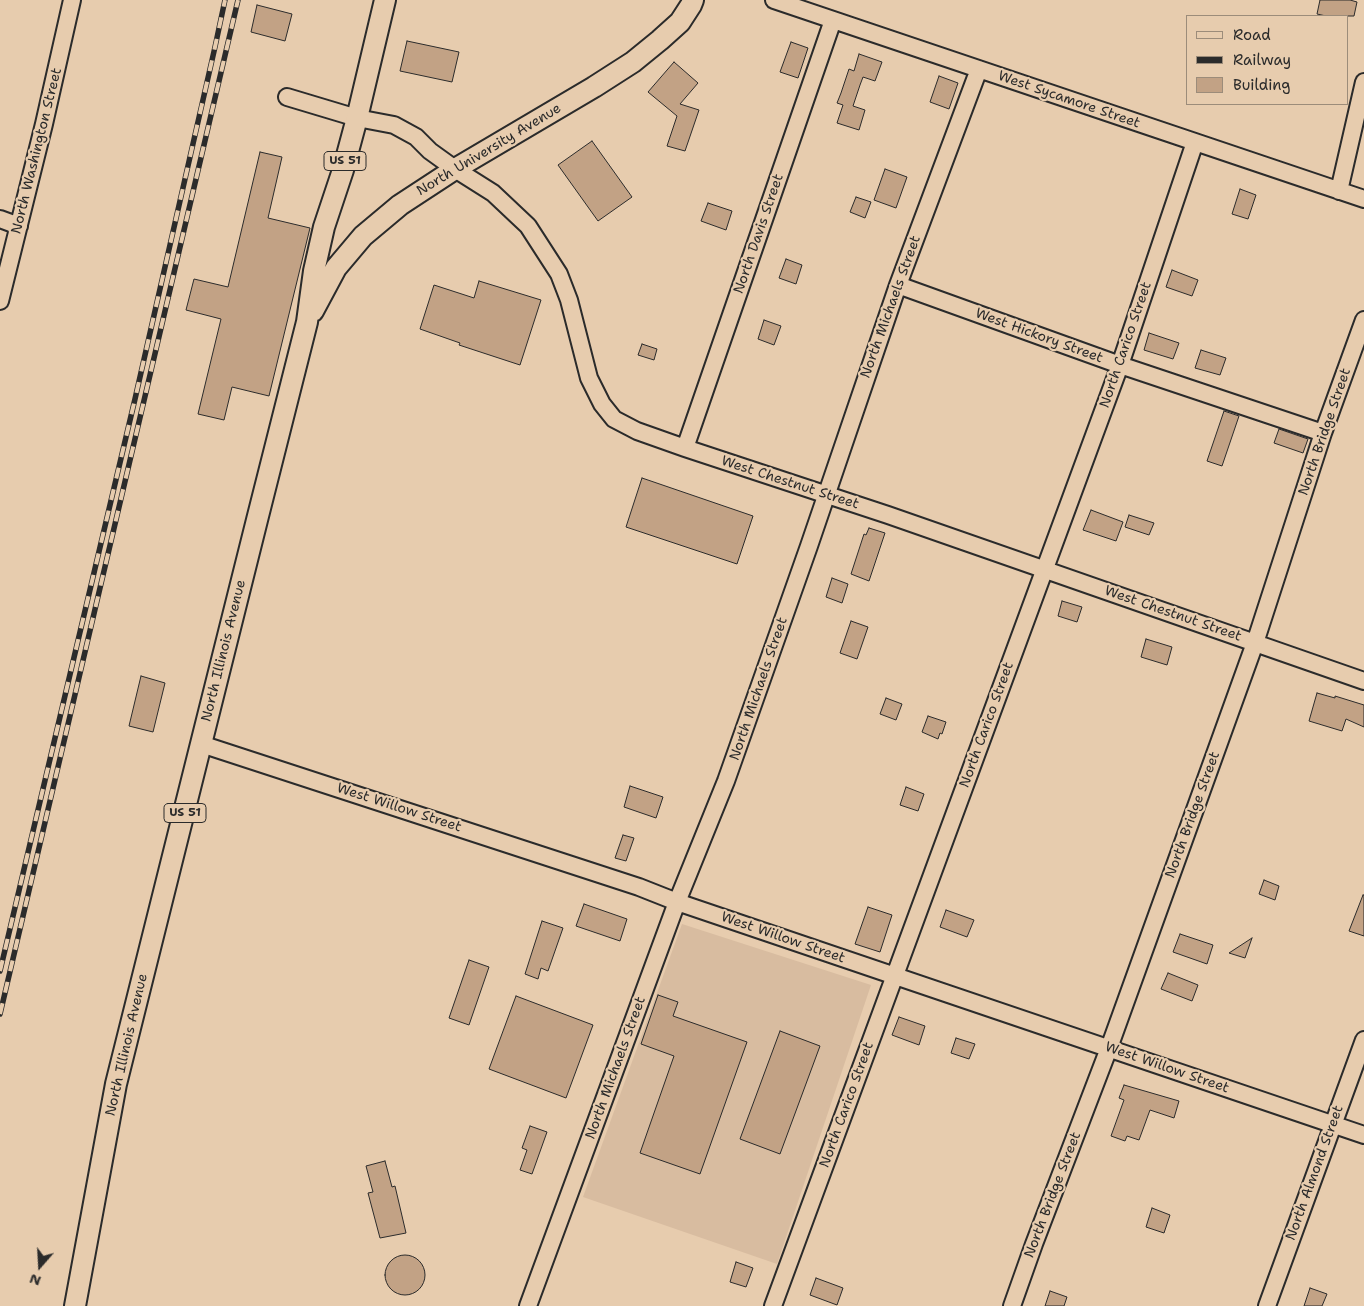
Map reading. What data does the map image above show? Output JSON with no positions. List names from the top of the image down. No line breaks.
{"streets":{"main road":["North University Avenue","US 51","North Illinois Avenue"],"street":["West Sycamore Street","North Washington Street","North Davis Street","North Michaels Street","West Hickory Street","North Carico Street","North Bridge Street","West Chestnut Street","West Willow Street","North Almond Street"]},"crossings":[["West Sycamore Street","North Davis Street"],["West Sycamore Street","North Michaels Street"],["West Sycamore Street","North Carico Street"],["North University Avenue","West Chestnut Street"],["North University Avenue","North Illinois Avenue"],["North Davis Street","West Chestnut Street"],["North Michaels Street","West Hickory Street"],["North Michaels Street","West Chestnut Street"],["North Michaels Street","West Willow Street"],["West Hickory Street","North Carico Street"],["West Hickory Street","North Bridge Street"],["North Carico Street","West Chestnut Street"],["North Carico Street","West Willow Street"],["North Bridge Street","West Chestnut Street"],["North Bridge Street","West Willow Street"],["West Chestnut Street","North Illinois Avenue"],["North Illinois Avenue","West Willow Street"],["West Willow Street","North Almond Street"]],"legend":["Road","Railway","Building"],"north":"bottom"}
